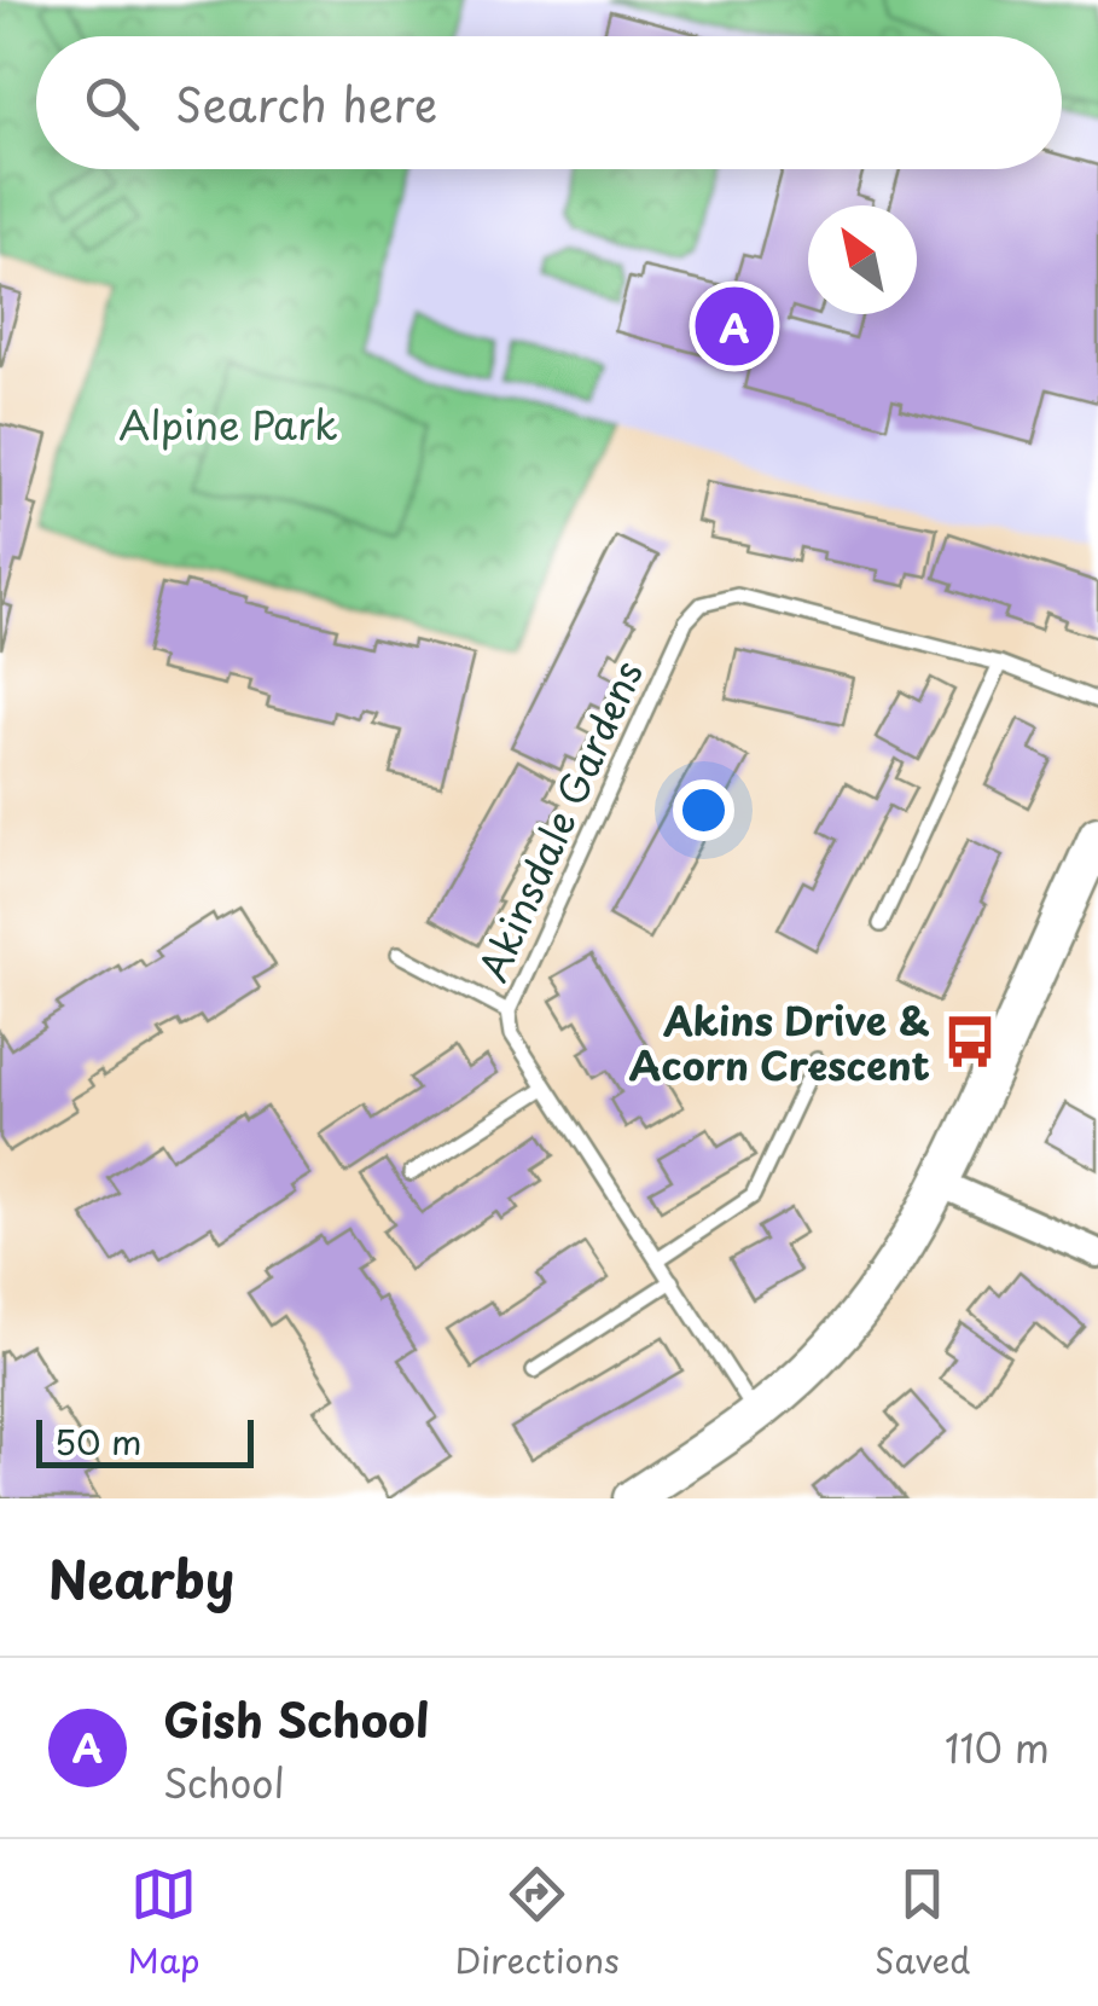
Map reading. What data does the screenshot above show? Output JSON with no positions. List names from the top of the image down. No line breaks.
{"streets":{"lane":["Akinsdale Gardens"]},"parks":["Alpine Park"],"places":{"bus stop":["Akins Drive & Acorn Crescent"]},"scale_bar":"50 m","north":"top left","page":{"search":"Search here","pins":"A","scale":"50 m","heading":"Nearby","list":[{"mark":"A","name":"Gish School","note":"School","value":"110 m"}],"nav":["Map","Directions","Saved"]}}
